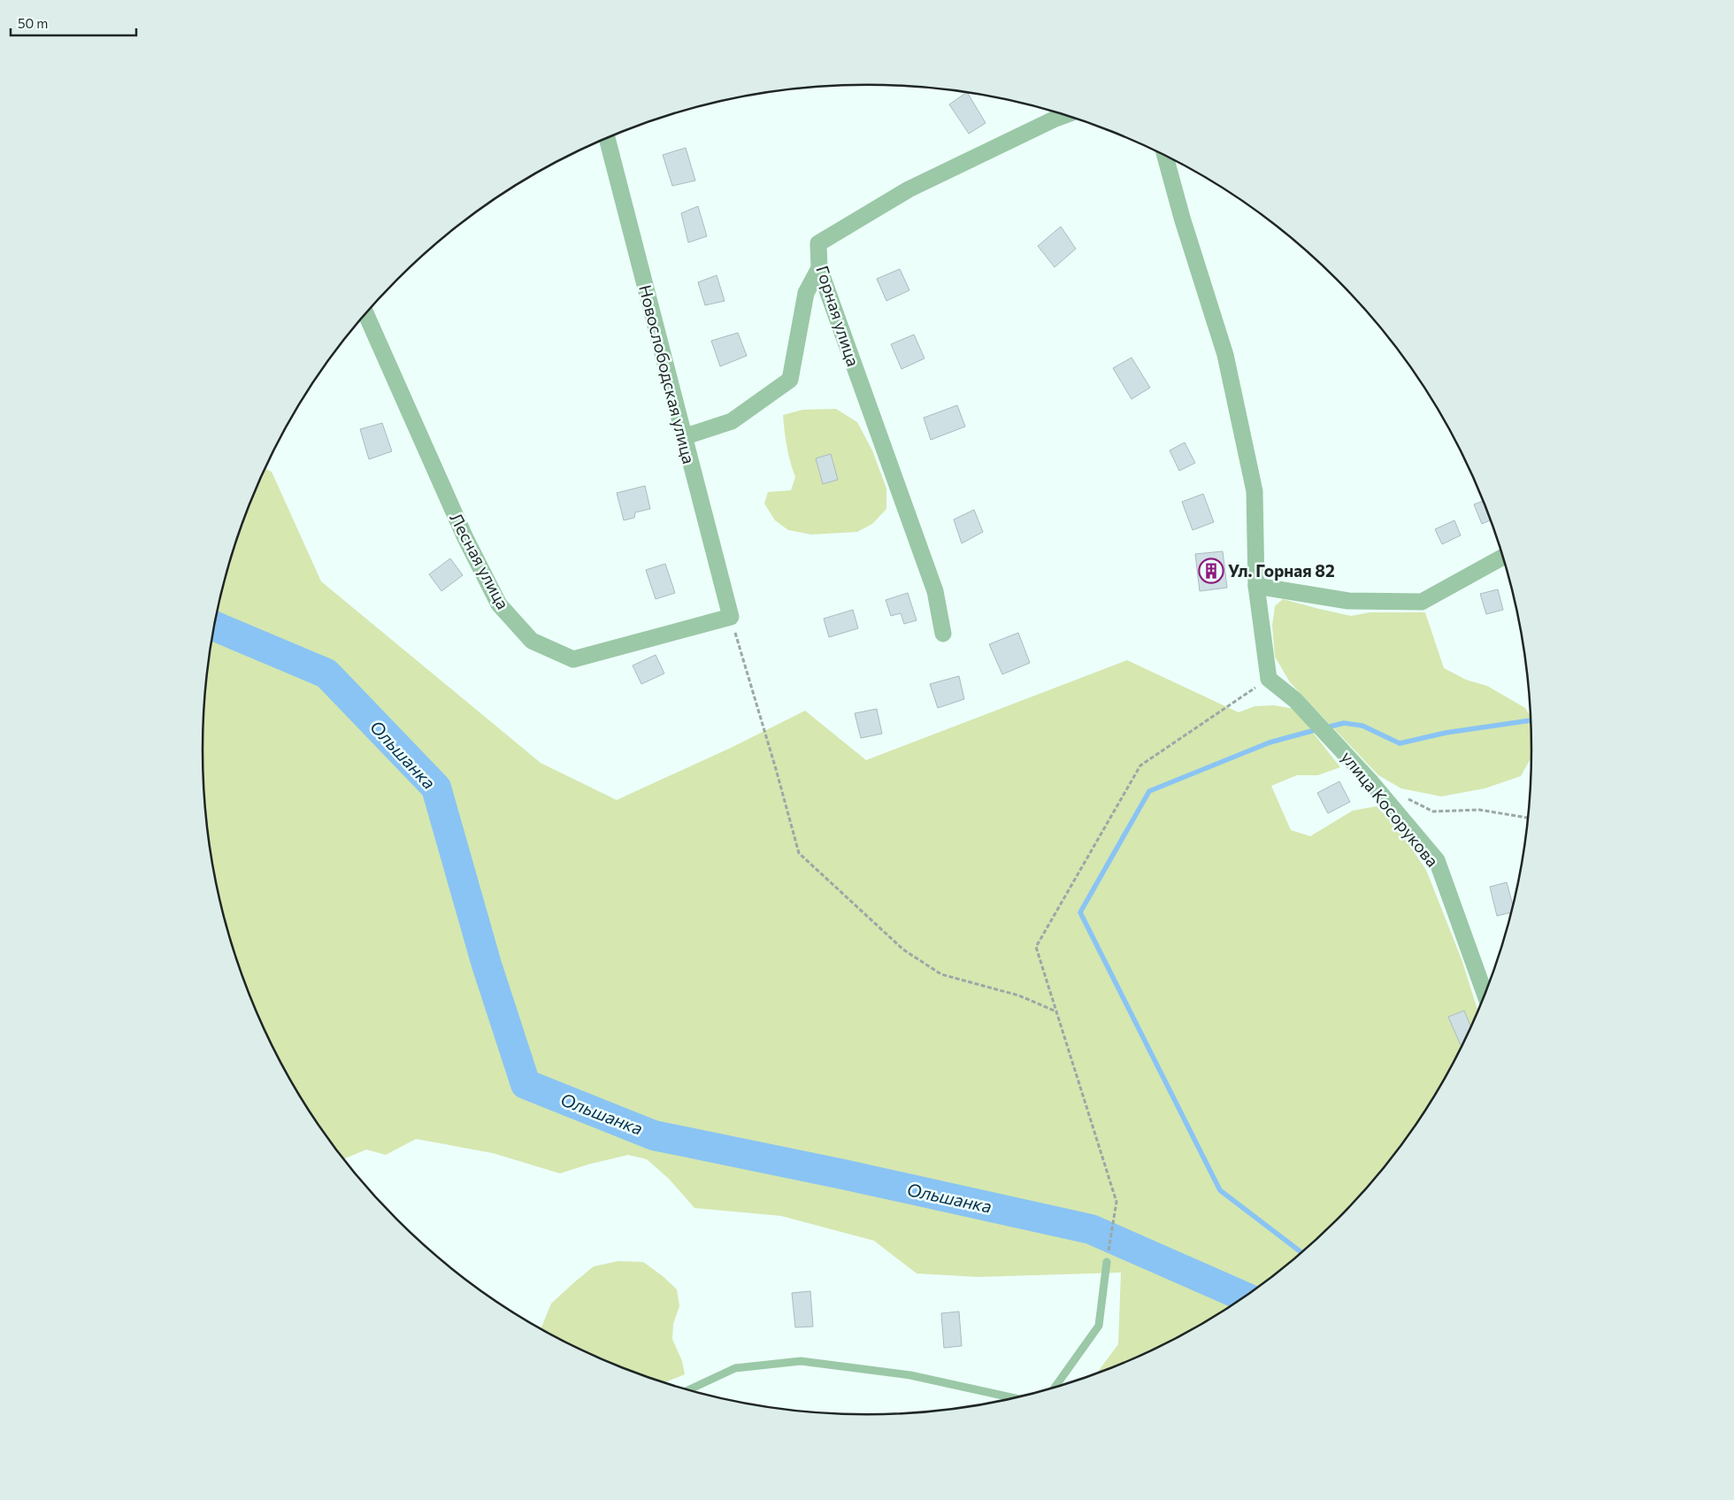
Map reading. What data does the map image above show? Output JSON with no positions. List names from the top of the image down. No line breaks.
{"streets":{"street":["Горная улица","Новослободская улица","Лесная улица","улица Косорукова"]},"crossings":[["Новослободская улица","Лесная улица"]],"water":["Ольшанка"],"places":{"building":["Ул. Горная 82"]},"scale_bar":"50 m"}
